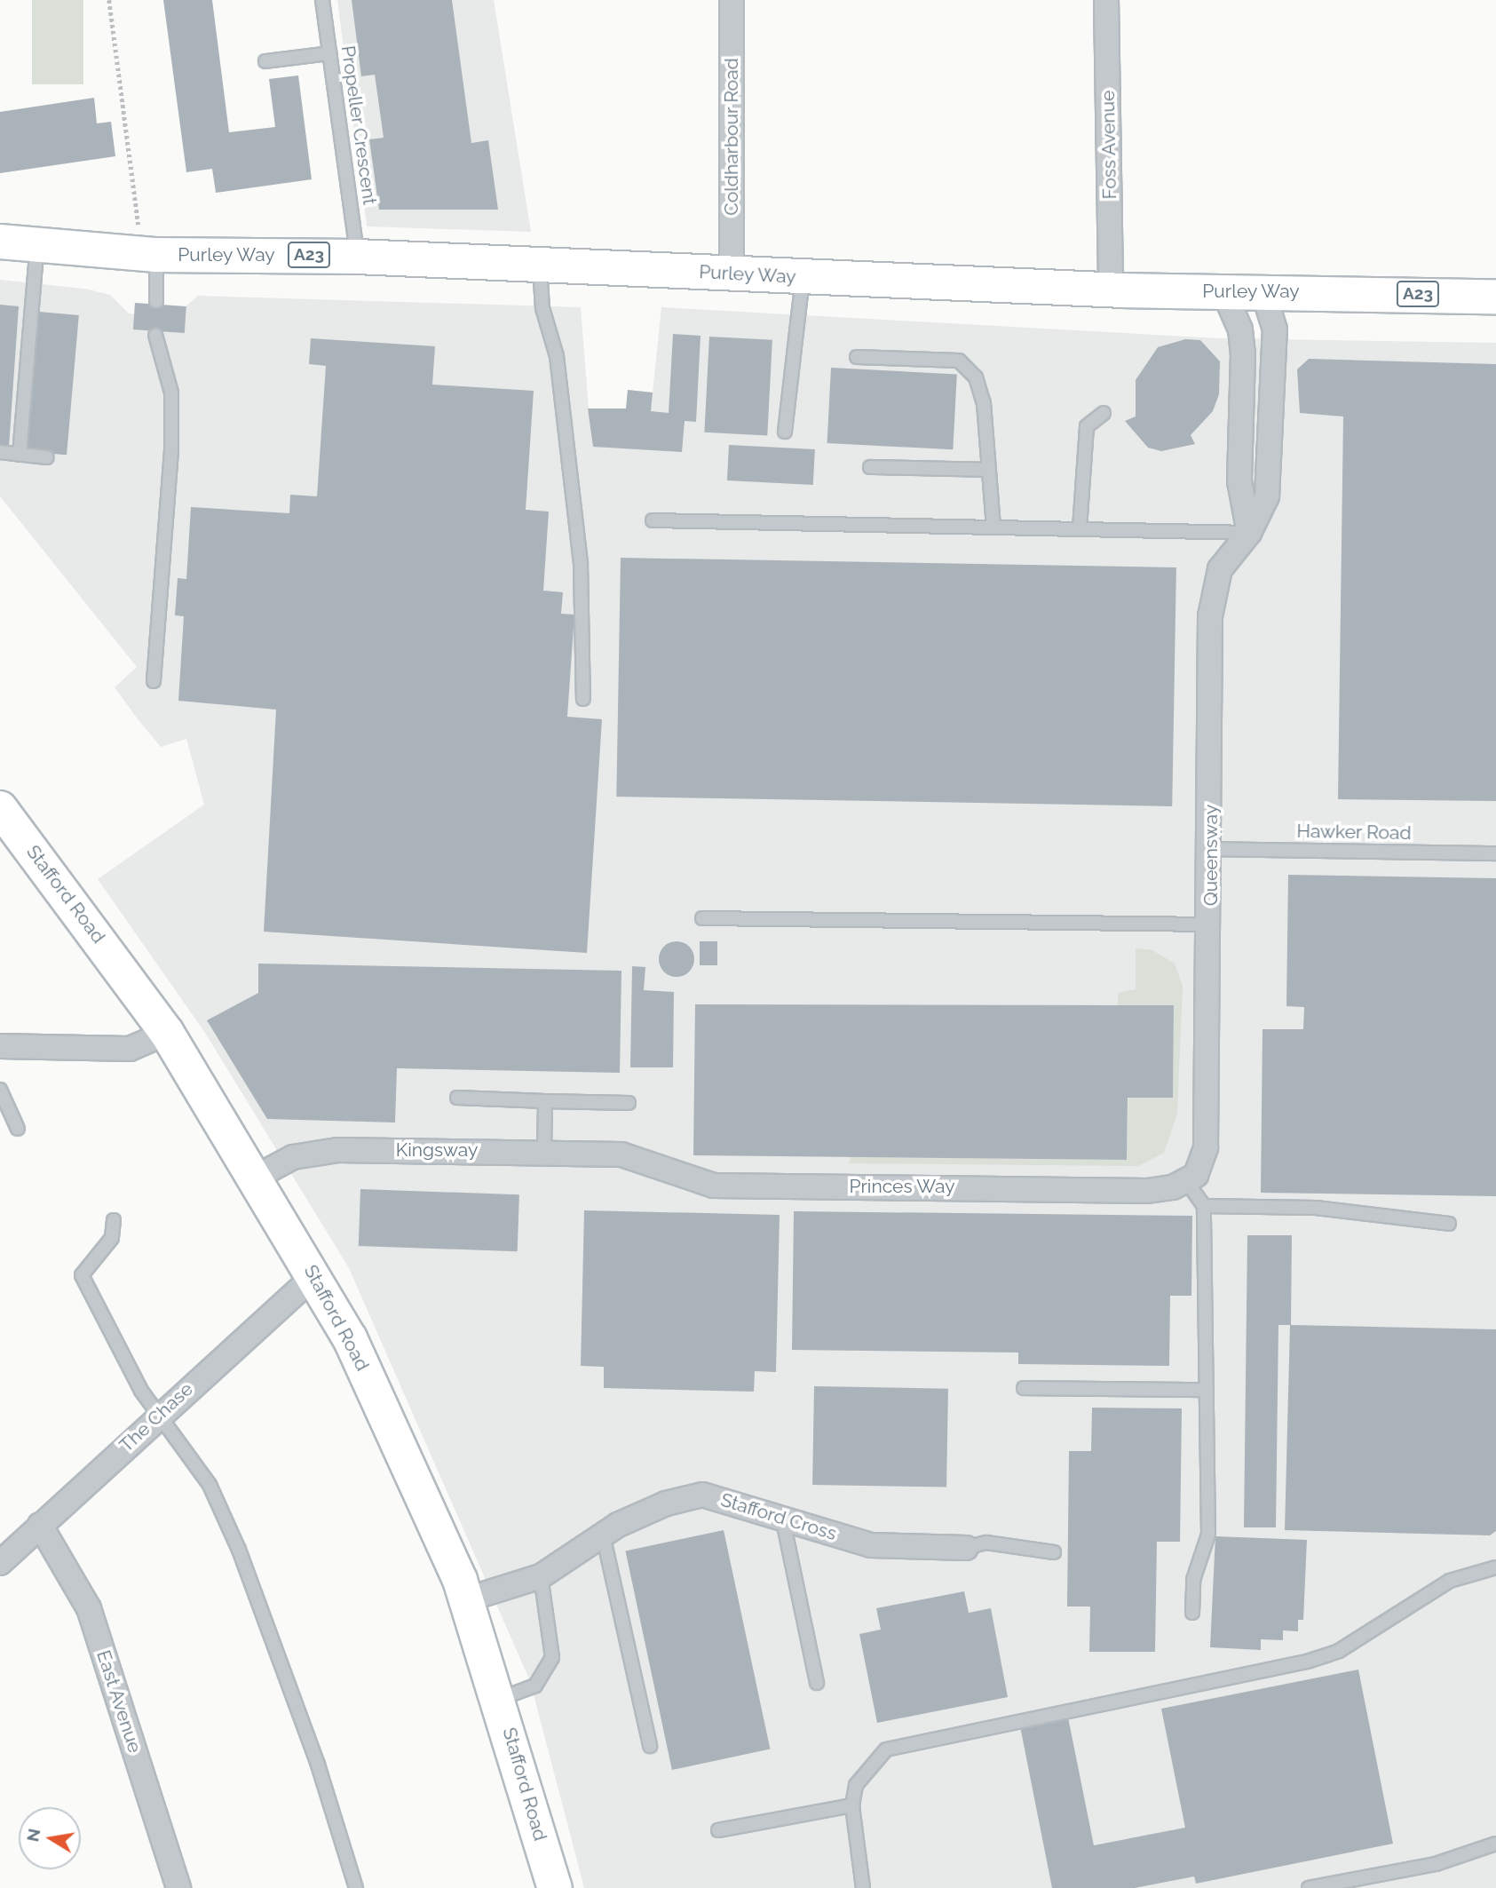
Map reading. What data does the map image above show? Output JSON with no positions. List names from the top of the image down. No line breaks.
{"streets":{"main road":["Purley Way","A23","Stafford Road"],"street":["Coldharbour Road","Foss Avenue","Queensway","Kingsway","Princes Way","The Chase","Stafford Cross","East Avenue"],"lane":["Propeller Crescent","Hawker Road"]},"crossings":[["Propeller Crescent","Purley Way"],["Coldharbour Road","Purley Way"],["Foss Avenue","Purley Way"],["Purley Way","Queensway"],["Hawker Road","Queensway"],["Queensway","Princes Way"],["Stafford Road","Kingsway"],["Stafford Road","The Chase"],["Stafford Road","Stafford Cross"],["Kingsway","Princes Way"],["The Chase","East Avenue"]],"north":"left"}
